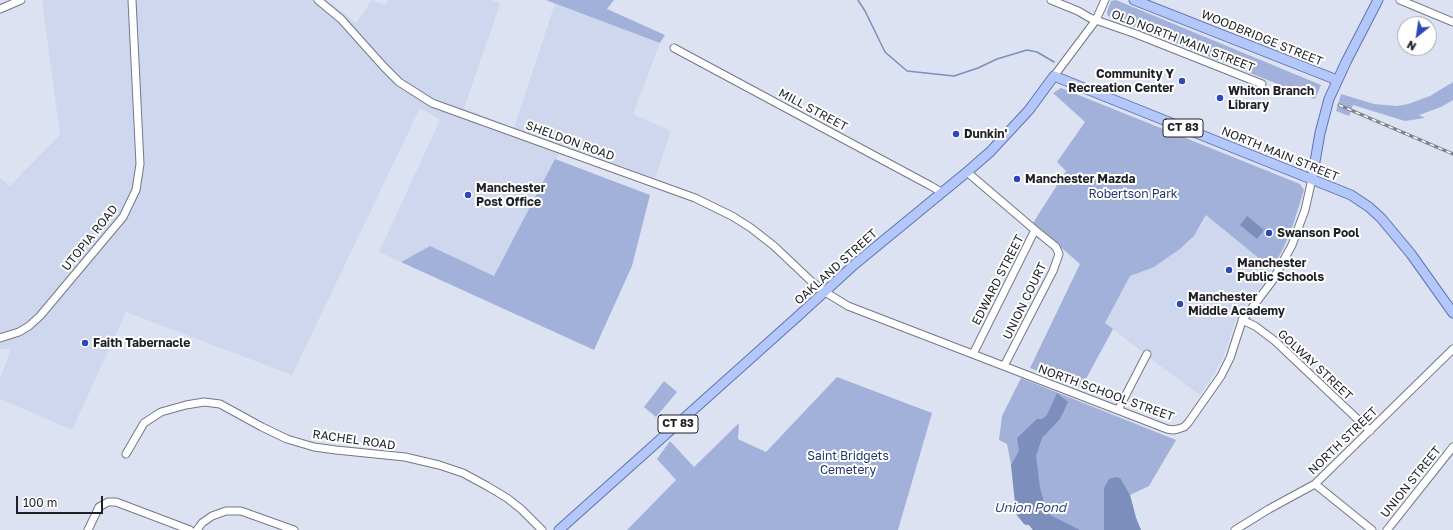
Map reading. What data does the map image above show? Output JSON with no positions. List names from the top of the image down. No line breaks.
{"streets":{"main road":["WOODBRIDGE STREET","CT 83","NORTH MAIN STREET","OAKLAND STREET"],"street":["OLD NORTH MAIN STREET","MILL STREET","SHELDON ROAD","UTOPIA ROAD","EDWARD STREET","UNION COURT","GOLWAY STREET","NORTH SCHOOL STREET","RACHEL ROAD","NORTH STREET","UNION STREET"]},"crossings":[["OLD NORTH MAIN STREET","OAKLAND STREET"],["MILL STREET","OAKLAND STREET"],["SHELDON ROAD","OAKLAND STREET"],["SHELDON ROAD","NORTH SCHOOL STREET"],["NORTH MAIN STREET","OAKLAND STREET"],["NORTH MAIN STREET","NORTH SCHOOL STREET"],["OAKLAND STREET","EDWARD STREET"],["OAKLAND STREET","NORTH SCHOOL STREET"],["EDWARD STREET","UNION COURT"],["EDWARD STREET","NORTH SCHOOL STREET"],["UNION COURT","NORTH SCHOOL STREET"],["GOLWAY STREET","NORTH SCHOOL STREET"],["GOLWAY STREET","NORTH STREET"]],"water":["Union Pond"],"parks":["Robertson Park","Saint Bridgets Cemetery"],"places":["Community Y Recreation Center","Whiton Branch Library","Dunkin'","Manchester Mazda","Manchester Post Office","Swanson Pool","Manchester Public Schools","Manchester Middle Academy","Faith Tabernacle"],"scale_bar":"100 m","north":"bottom left"}
